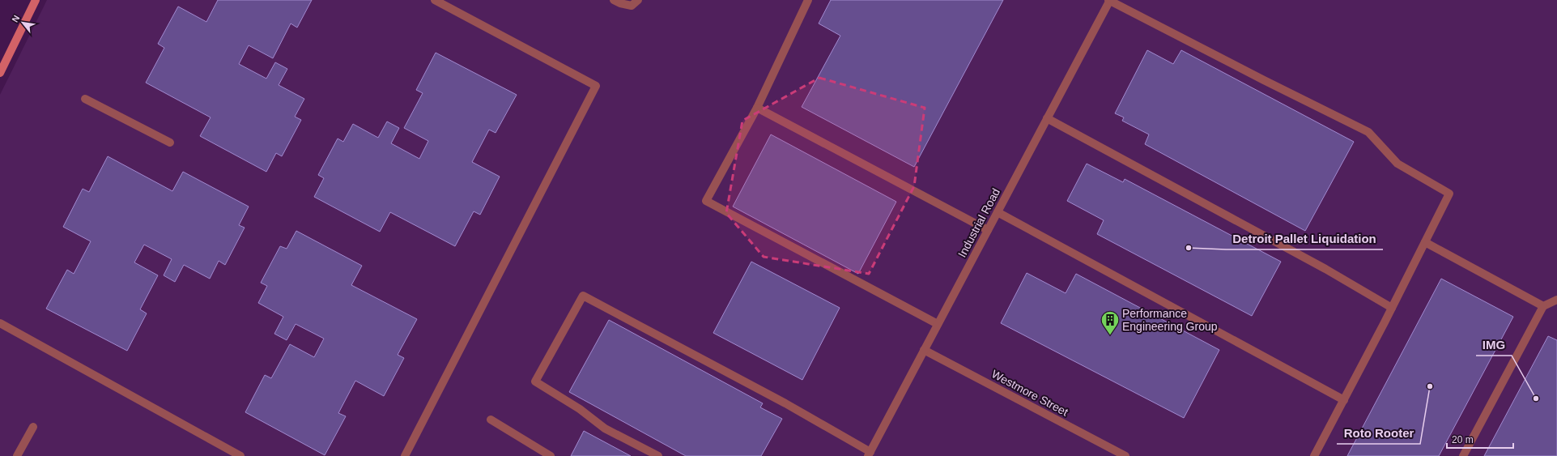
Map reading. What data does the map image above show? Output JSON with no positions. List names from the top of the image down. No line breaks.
{"streets":{"street":["Industrial Road","Westmore Street"]},"crossings":[["Industrial Road","Westmore Street"]],"places":{"other":["Detroit Pallet Liquidation","Roto Rooter","IMG"],"building":["Performance Engineering Group"]},"scale_bar":"20 m","north":"top left"}
